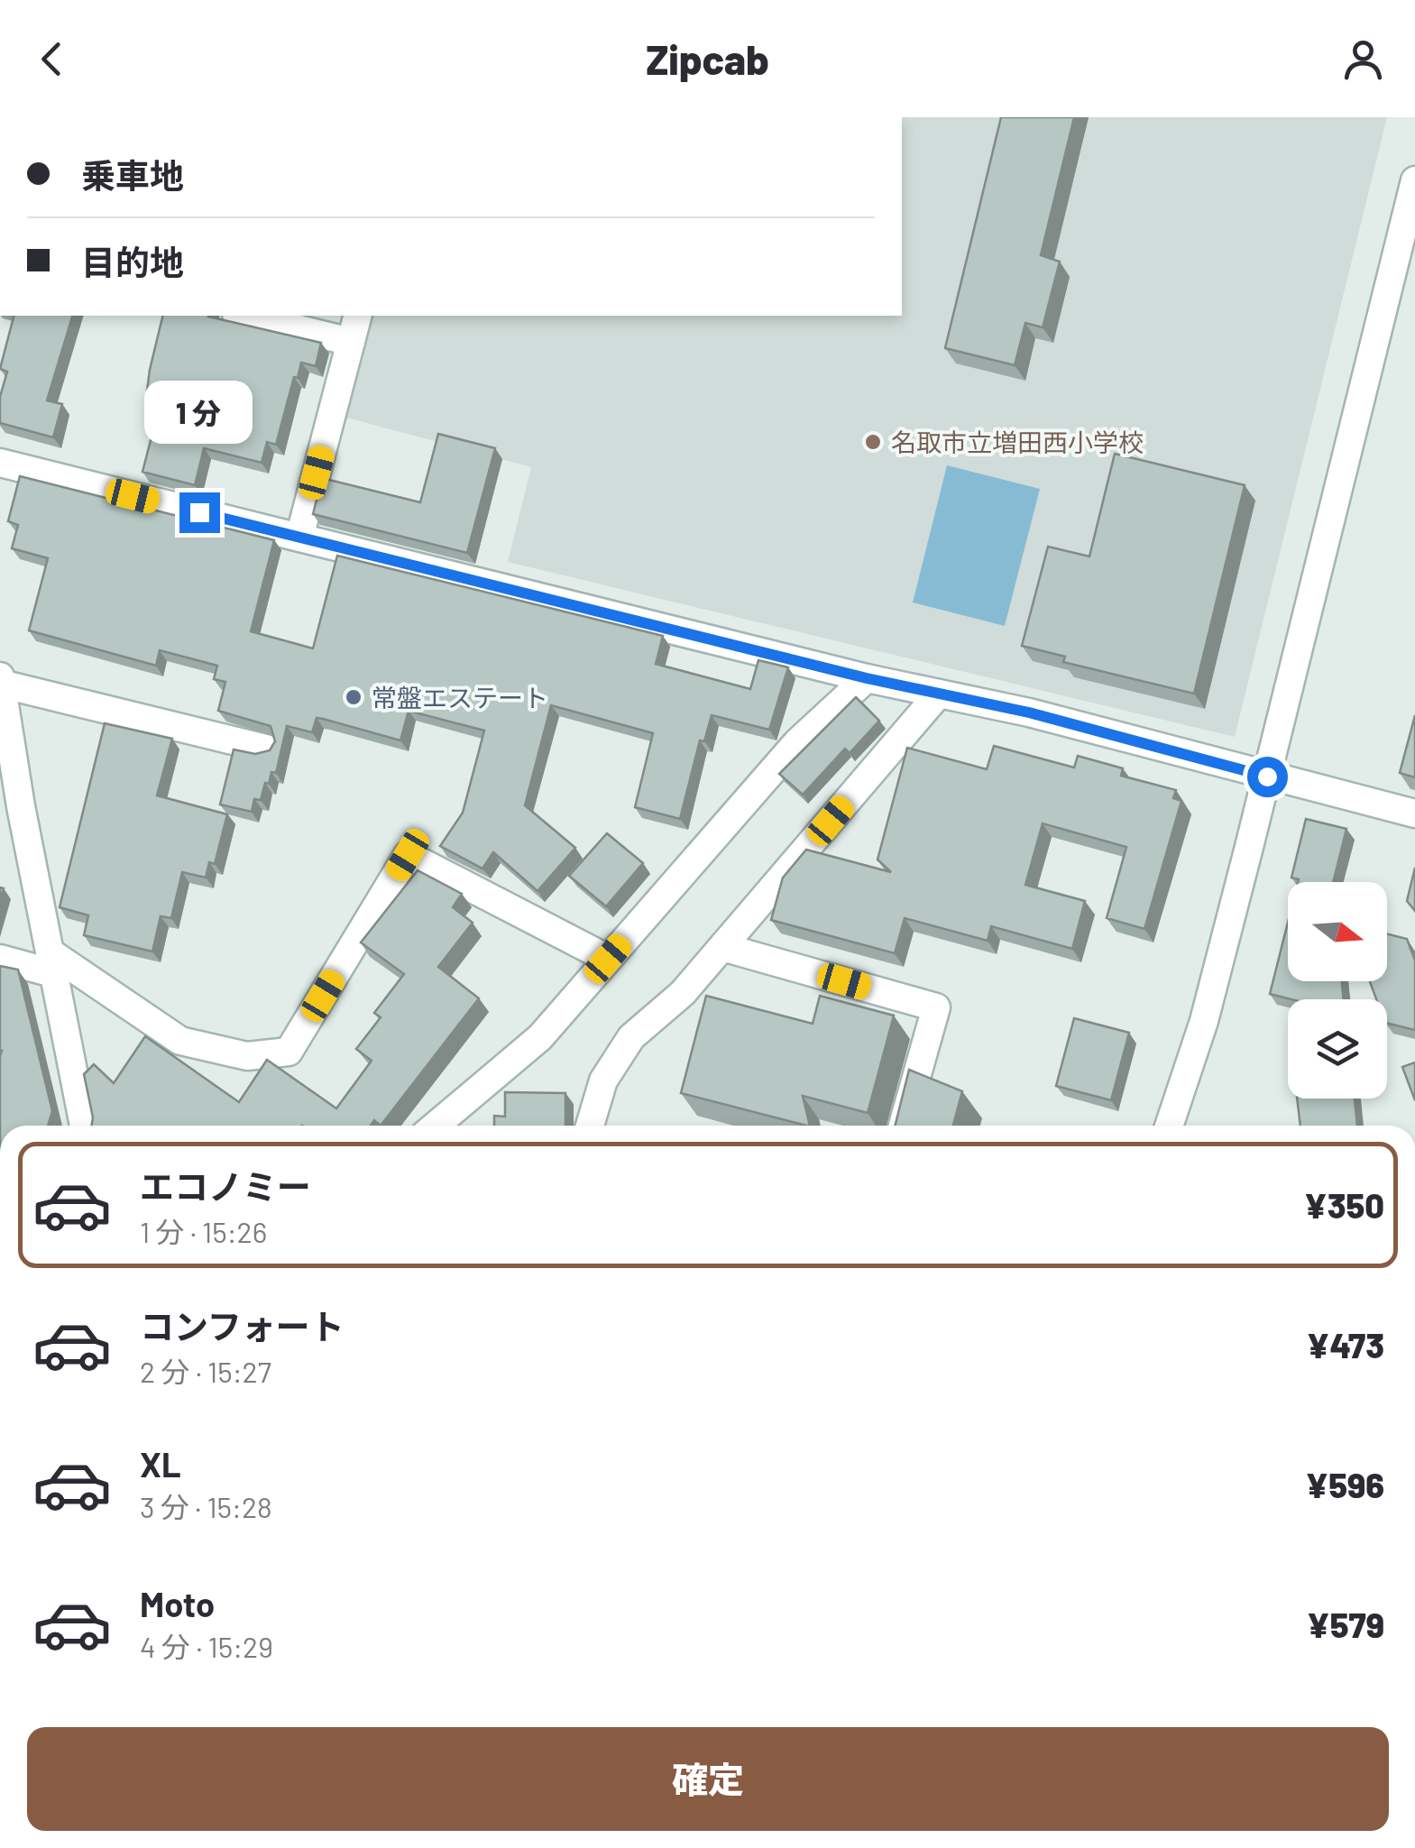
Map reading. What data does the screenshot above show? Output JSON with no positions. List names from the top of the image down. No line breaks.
{"places":["名取市立増田西小学校","常盤エステート"],"north":"right","page":{"header":"Zipcab","banner":["乗車地","目的地"],"bubble":"1 分","list":[{"name":"エコノミー","note":"1 分 · 15:26","value":"¥350"},{"name":"コンフォート","note":"2 分 · 15:27","value":"¥473"},{"name":"XL","note":"3 分 · 15:28","value":"¥596"},{"name":"Moto","note":"4 分 · 15:29","value":"¥579"}],"buttons":"確定"}}
